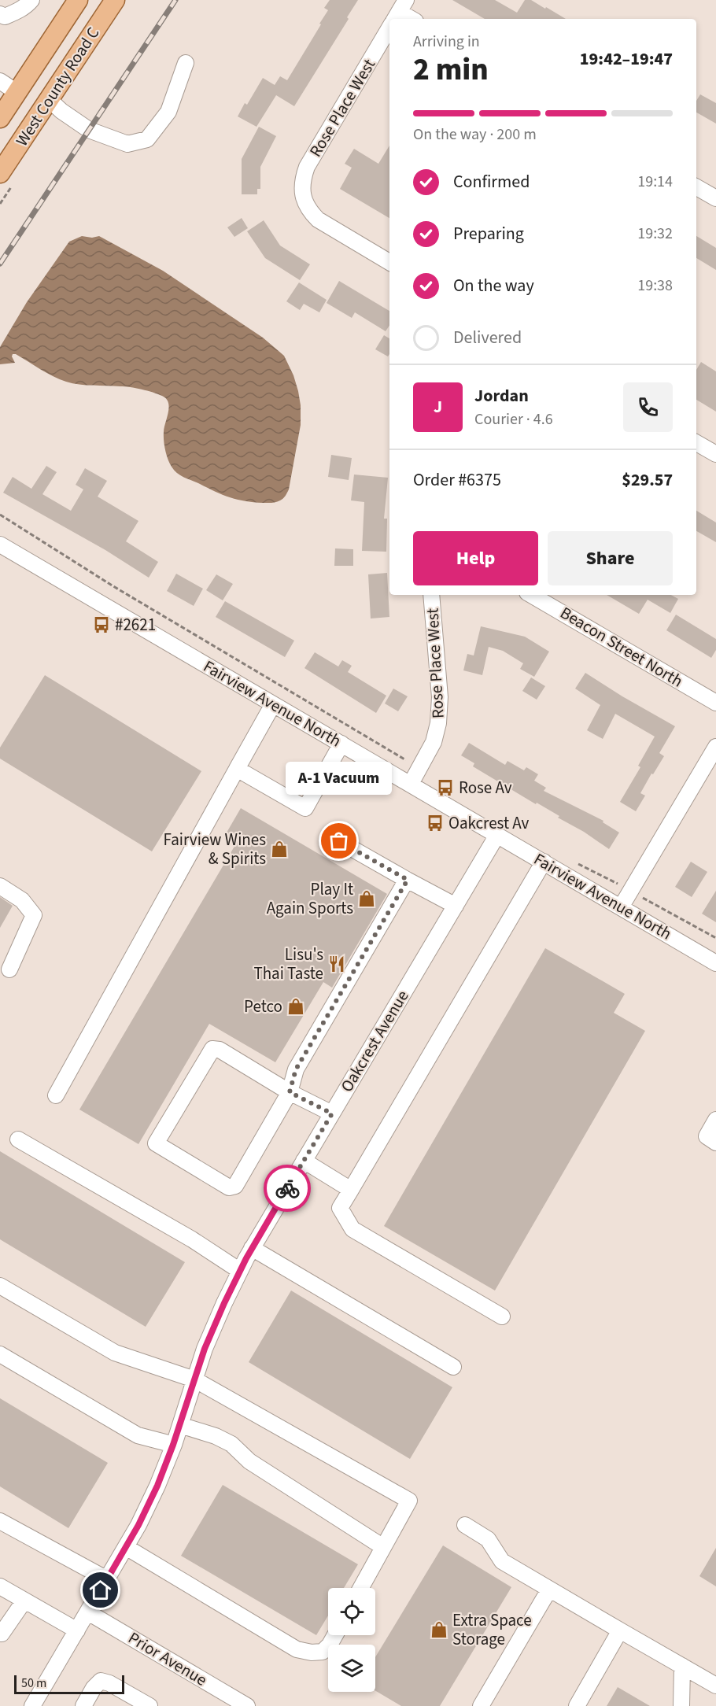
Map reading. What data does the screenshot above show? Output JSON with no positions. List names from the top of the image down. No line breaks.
{"streets":{"main road":["West County Road C"],"street":["Rose Place West","Beacon Street North","Fairview Avenue North","Oakcrest Avenue","Prior Avenue"]},"crossings":[["Rose Place West","Fairview Avenue North"],["Fairview Avenue North","Oakcrest Avenue"],["Oakcrest Avenue","Prior Avenue"]],"places":{"bus stop":["#2621","Rose Av","Oakcrest Av"],"other":["A-1 Vacuum"],"shop":["Fairview Wines & Spirits","Play It Again Sports","Petco","Extra Space Storage"],"restaurant":["Lisu's Thai Taste"]},"scale_bar":"50 m","page":{"heading":["2 min","Arriving in","19:42–19:47"],"panel":["Jordan","Courier · 4.6","Order #6375","$29.57"],"bar":"On the way · 200 m","list":[["Confirmed","19:14"],["Preparing","19:32"],["On the way","19:38"],"Delivered"],"round":"J","buttons":["Help","Share"],"bubble":"A-1 Vacuum","scale":"50 m"}}
